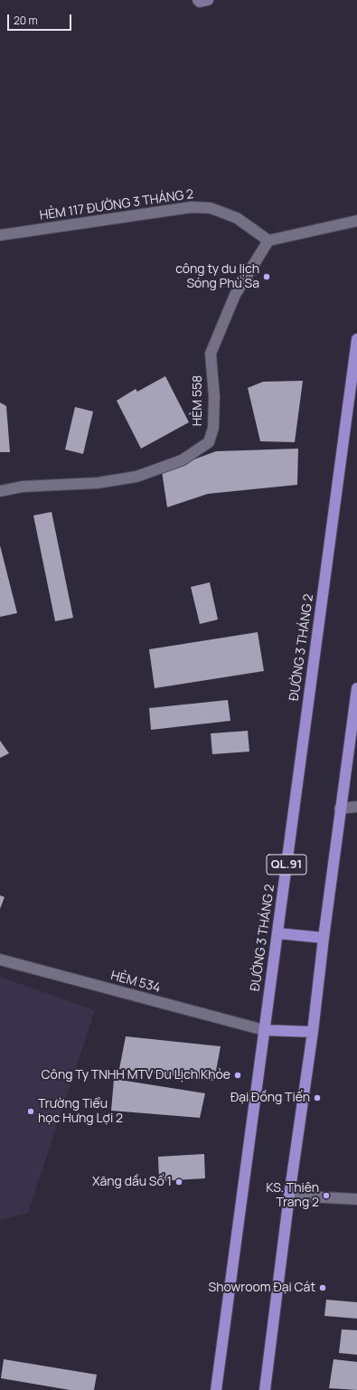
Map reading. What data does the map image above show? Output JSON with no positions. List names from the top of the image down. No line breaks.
{"streets":{"highway":["ĐƯỜNG 3 THÁNG 2","QL.91"],"street":["HẺM 117 ĐƯỜNG 3 THÁNG 2","HẺM 558","HẺM 534"]},"crossings":[["HẺM 117 ĐƯỜNG 3 THÁNG 2","HẺM 558"],["ĐƯỜNG 3 THÁNG 2","HẺM 534"]],"places":["công ty du lịch Sóng Phù Sa","Công Ty TNHH MTV Du Lịch Khỏe","Đại Đồng Tiến","Trường Tiểu học Hưng Lợi 2","Xăng dầu Số 1","KS. Thiên Trang 2","Showroom Đại Cát"],"scale_bar":"20 m"}
